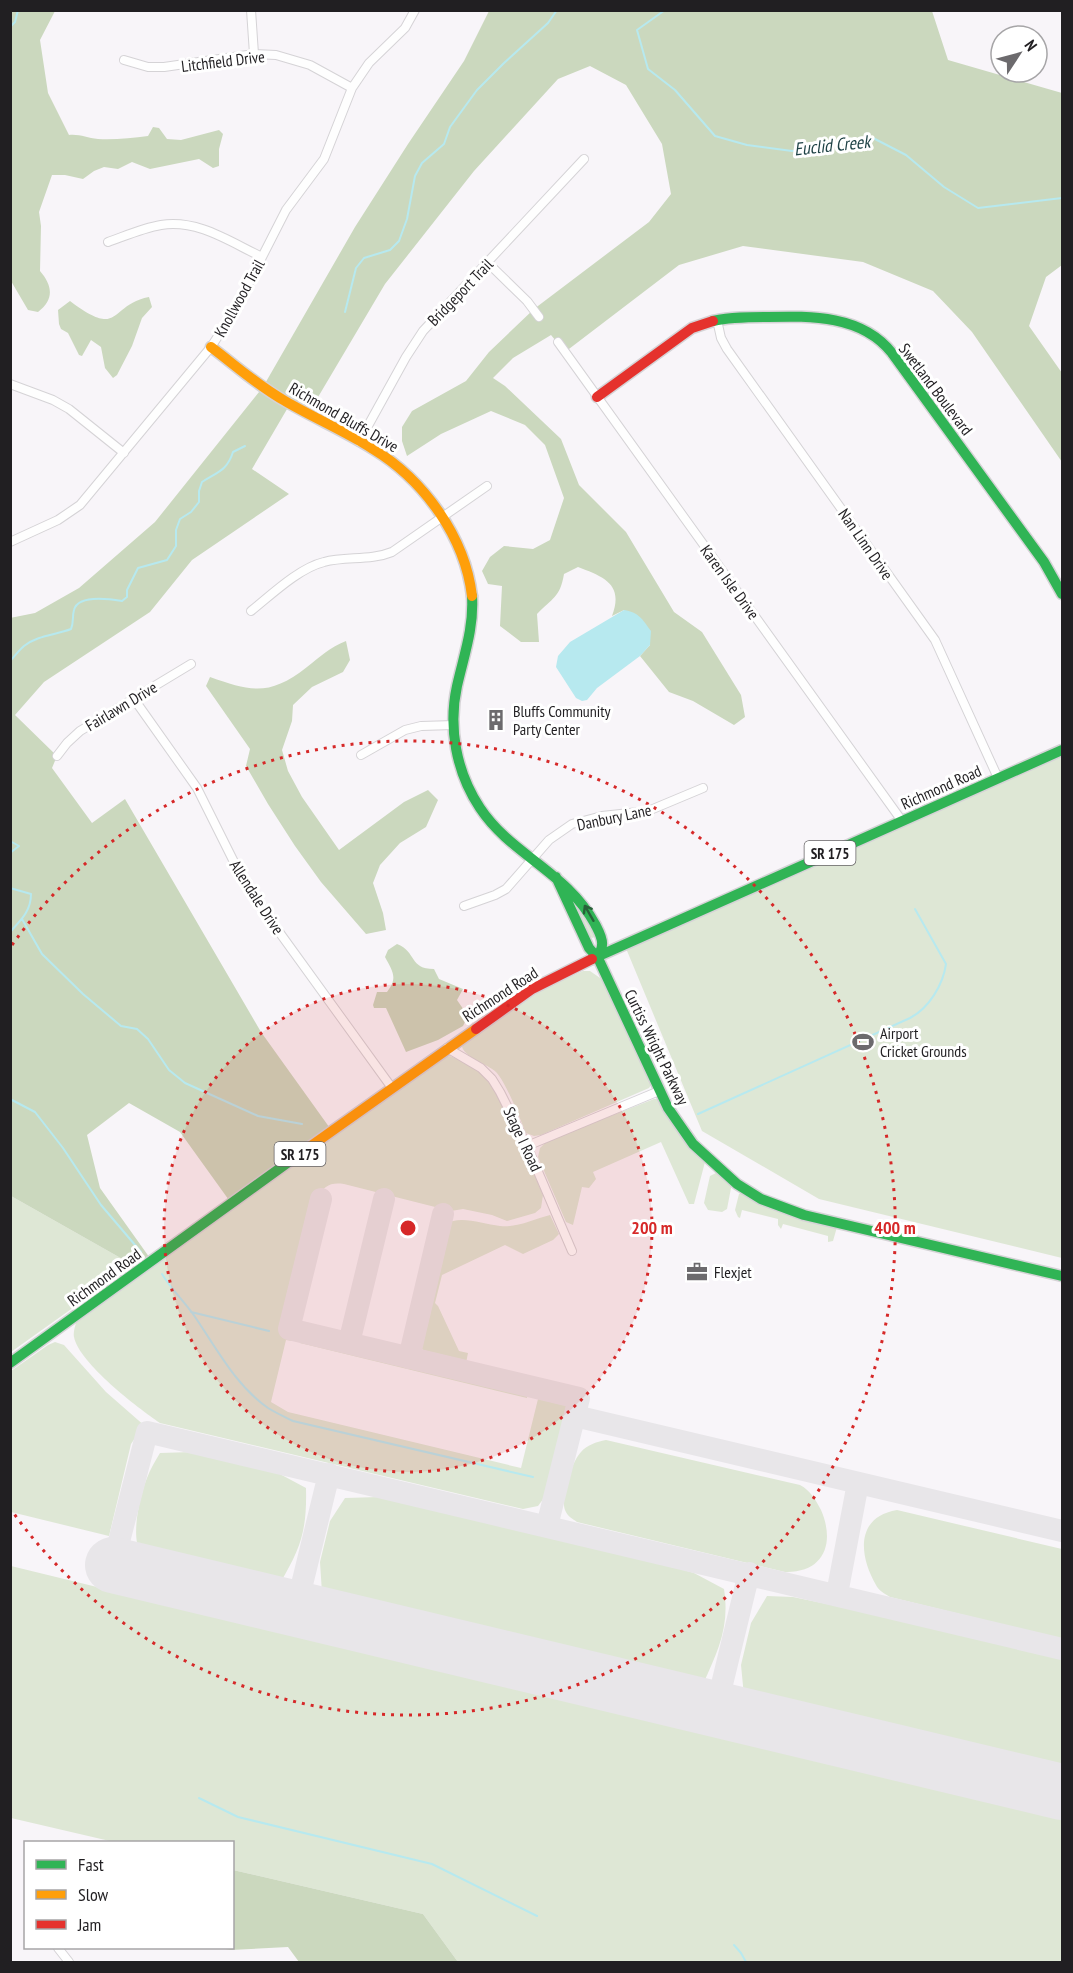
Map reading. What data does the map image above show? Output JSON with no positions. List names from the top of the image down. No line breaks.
{"streets":{"street":["Litchfield Drive","Bridgeport Trail","Knollwood Trail","Swetland Boulevard","Richmond Bluffs Drive","Nan Linn Drive","Karen Isle Drive","Fairlawn Drive","Richmond Road","Danbury Lane","SR 175","Allendale Drive","Curtiss Wright Parkway","Stage I Road"]},"crossings":[["Litchfield Drive","Knollwood Trail"],["Bridgeport Trail","Richmond Bluffs Drive"],["Knollwood Trail","Richmond Bluffs Drive"],["Swetland Boulevard","Nan Linn Drive"],["Swetland Boulevard","Karen Isle Drive"],["Richmond Bluffs Drive","Richmond Road"],["Richmond Bluffs Drive","Danbury Lane"],["Richmond Bluffs Drive","Curtiss Wright Parkway"],["Nan Linn Drive","Richmond Road"],["Karen Isle Drive","Richmond Road"],["Fairlawn Drive","Allendale Drive"],["Richmond Road","Allendale Drive"],["Richmond Road","Curtiss Wright Parkway"],["Richmond Road","Stage I Road"]],"water":["Euclid Creek"],"places":{"building":["Bluffs Community Party Center"],"sports":["Airport Cricket Grounds"],"office":["Flexjet"]},"legend":["Fast","Slow","Jam"],"north":"top right","rings":["200 m","400 m"]}
